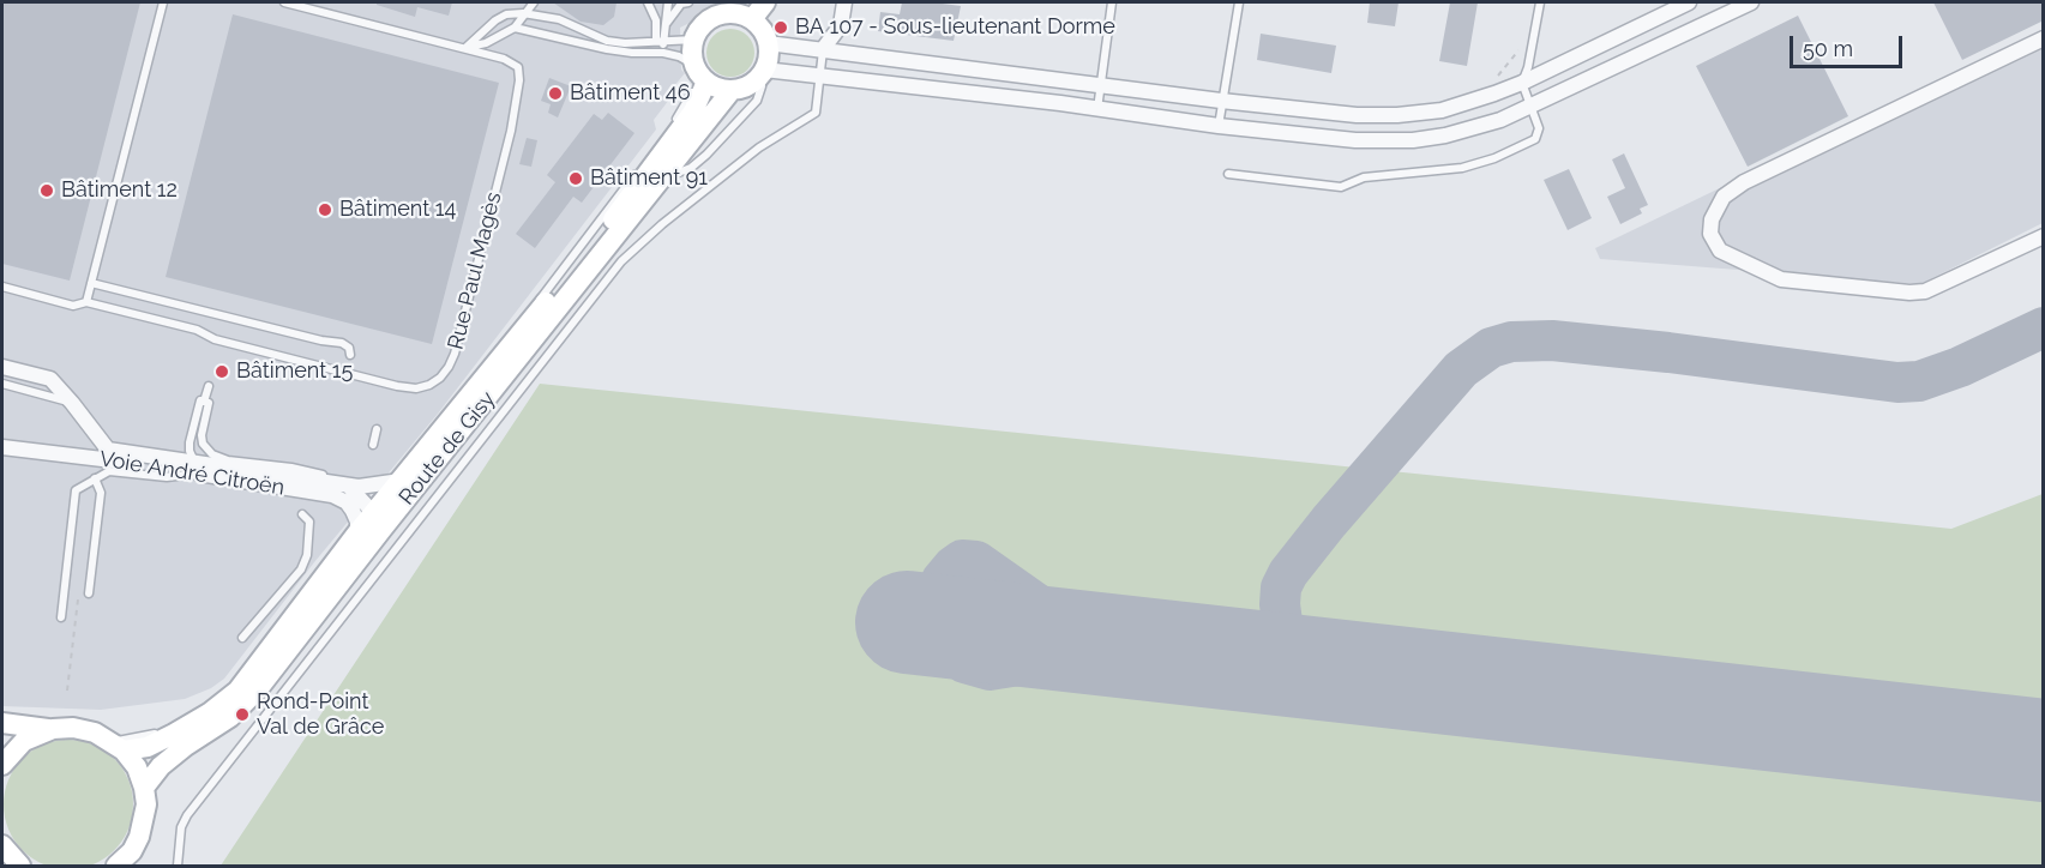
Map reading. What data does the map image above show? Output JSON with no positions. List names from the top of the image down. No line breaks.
{"streets":{"street":["Route de Gisy","Voie André Citroën"],"lane":["Rue Paul Magès"]},"crossings":[["Route de Gisy","Voie André Citroën"]],"places":["BA 107 - Sous-lieutenant Dorme","Bâtiment 46","Bâtiment 91","Bâtiment 12","Bâtiment 14","Bâtiment 15","Rond-Point Val de Grâce"],"scale_bar":"50 m"}
